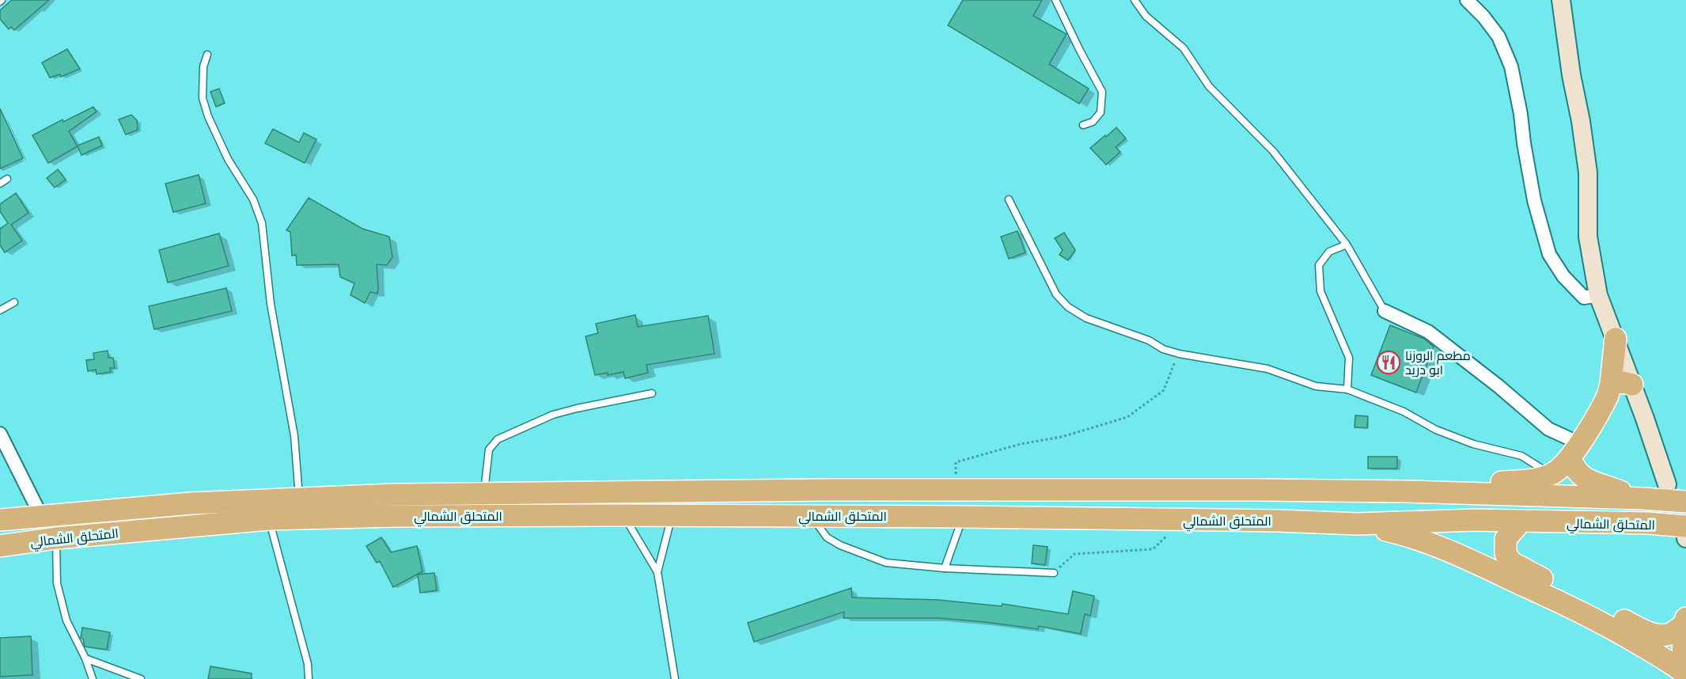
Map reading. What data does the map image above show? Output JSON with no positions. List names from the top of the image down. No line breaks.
{"streets":{"highway":["المتحلق الشمالي"]},"places":{"restaurant":["مطعم الروزنا ابو دريد"]}}
